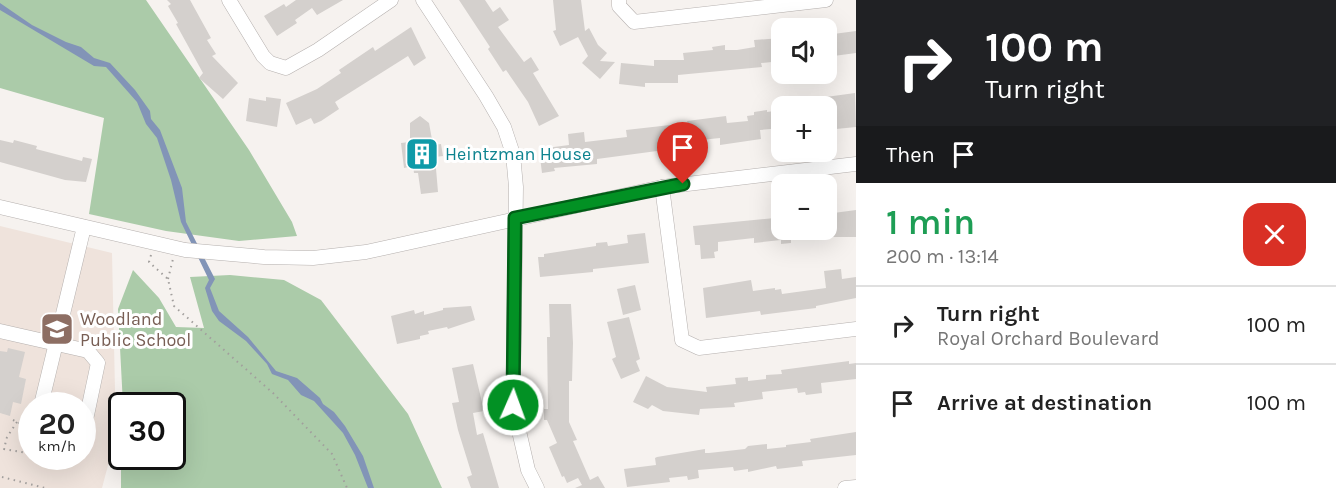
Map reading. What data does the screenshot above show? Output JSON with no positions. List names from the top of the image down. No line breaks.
{"places":{"building":["Heintzman House"],"school or university":["Woodland Public School"]},"page":{"turn":["100 m","Turn right"],"map_buttons":["+","−"],"then":"Then","heading":["1 min","200 m · 13:14"],"list":[{"name":"Turn right","note":"Royal Orchard Boulevard","value":"100 m"},{"name":"Arrive at destination","value":"100 m"}],"speed":"20 km/h","limit":"30"}}
